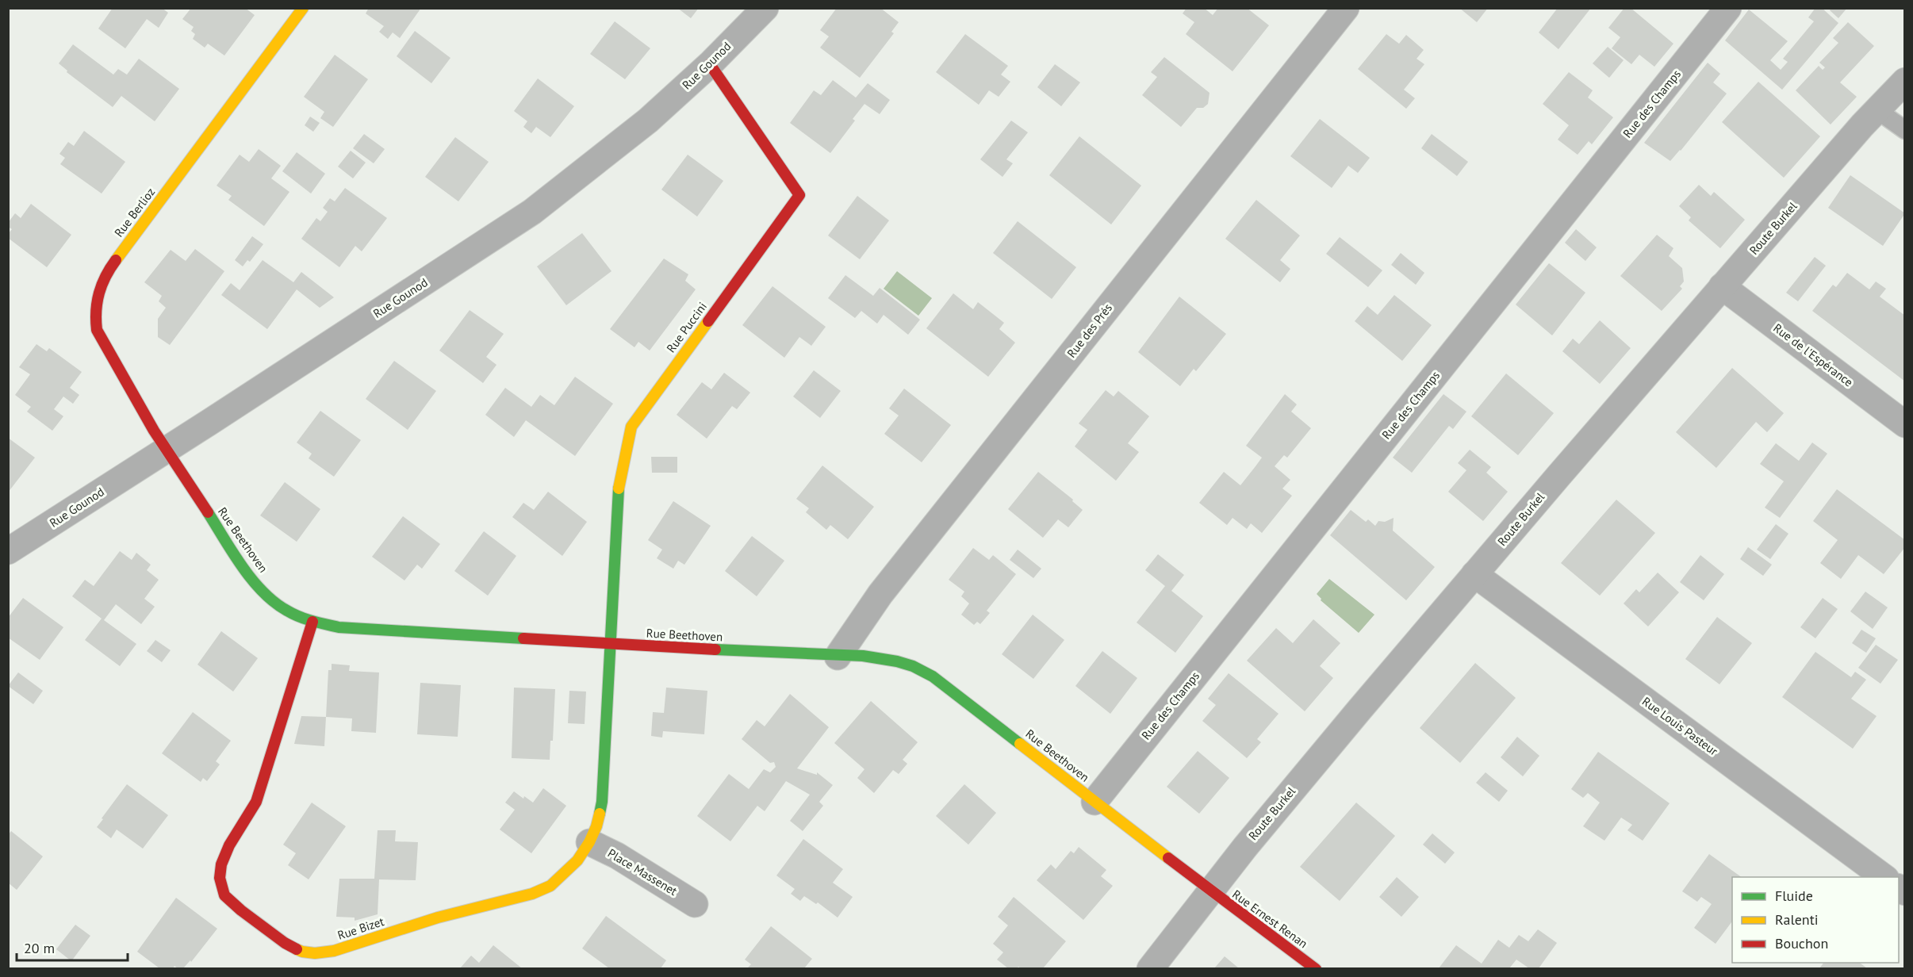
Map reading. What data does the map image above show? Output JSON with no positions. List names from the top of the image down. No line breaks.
{"streets":{"street":["Rue Gounod","Rue des Champs","Rue Berlioz","Route Burkel","Rue Puccini","Rue des Prés","Rue de l'Espérance","Rue Beethoven","Rue Louis Pasteur","Place Massenet","Rue Ernest Renan","Rue Bizet"]},"crossings":[["Rue Gounod","Rue Berlioz"],["Rue Gounod","Rue Puccini"],["Rue Gounod","Rue Beethoven"],["Rue des Champs","Rue Beethoven"],["Rue Berlioz","Rue Beethoven"],["Route Burkel","Rue de l'Espérance"],["Route Burkel","Rue Beethoven"],["Route Burkel","Rue Louis Pasteur"],["Route Burkel","Rue Ernest Renan"],["Rue Puccini","Rue Beethoven"],["Rue Puccini","Rue Bizet"],["Rue des Prés","Rue Beethoven"],["Rue Beethoven","Rue Ernest Renan"],["Rue Beethoven","Rue Bizet"],["Place Massenet","Rue Bizet"]],"legend":["Fluide","Ralenti","Bouchon"],"scale_bar":"20 m"}
